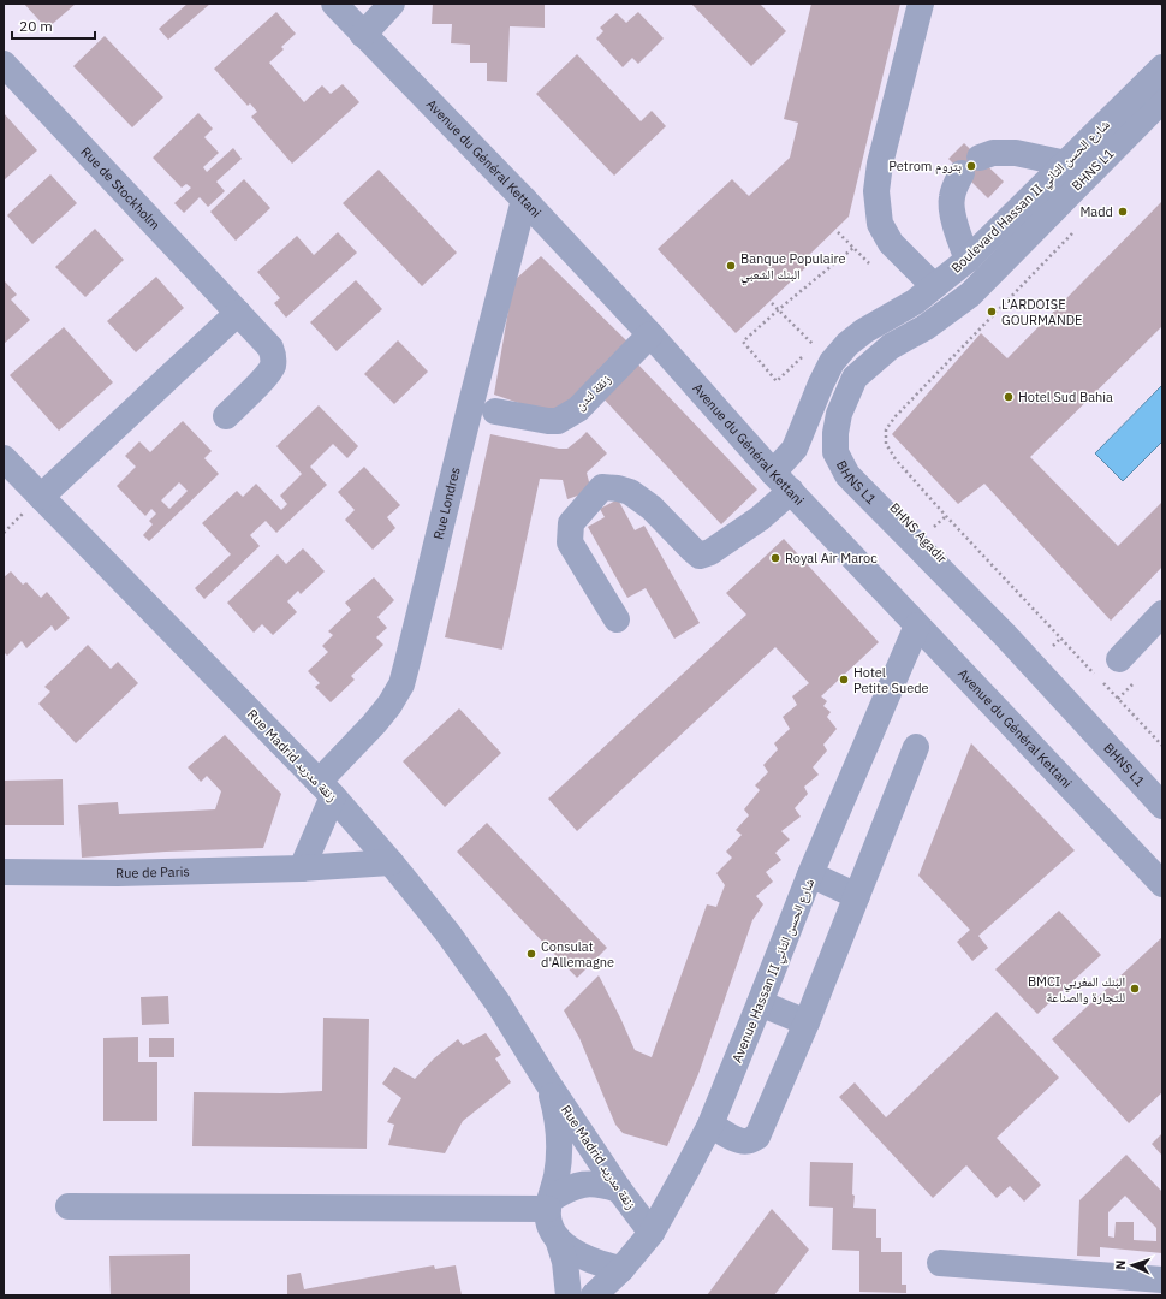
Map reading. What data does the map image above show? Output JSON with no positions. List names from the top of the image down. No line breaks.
{"streets":{"street":["Avenue du Général Kettani","BHNS L1","Rue de Stockholm","Boulevard Hassan II شارع الحسن الثاني","زنقة لندن","Rue Londres","BHNS Agadir","Rue Madrid زنقة مدريد","Rue de Paris","Avenue Hassan II شارع الحسن الثاني"]},"crossings":[["Avenue du Général Kettani","Boulevard Hassan II شارع الحسن الثاني"],["Avenue du Général Kettani","زنقة لندن"],["Avenue du Général Kettani","Rue Londres"],["Avenue du Général Kettani","Avenue Hassan II شارع الحسن الثاني"],["Rue Londres","Rue Madrid زنقة مدريد"],["Rue Madrid زنقة مدريد","Rue de Paris"],["Rue Madrid زنقة مدريد","Avenue Hassan II شارع الحسن الثاني"]],"places":["Petrom بتروم","Madd","Banque Populaire البنك الشعبي","L’ARDOISE GOURMANDE","Hotel Sud Bahia","Royal Air Maroc","Hotel Petite Suede","Consulat d'Allemagne","BMCI البنك المغربي للتجارة والصناعة"],"scale_bar":"20 m","north":"left"}
